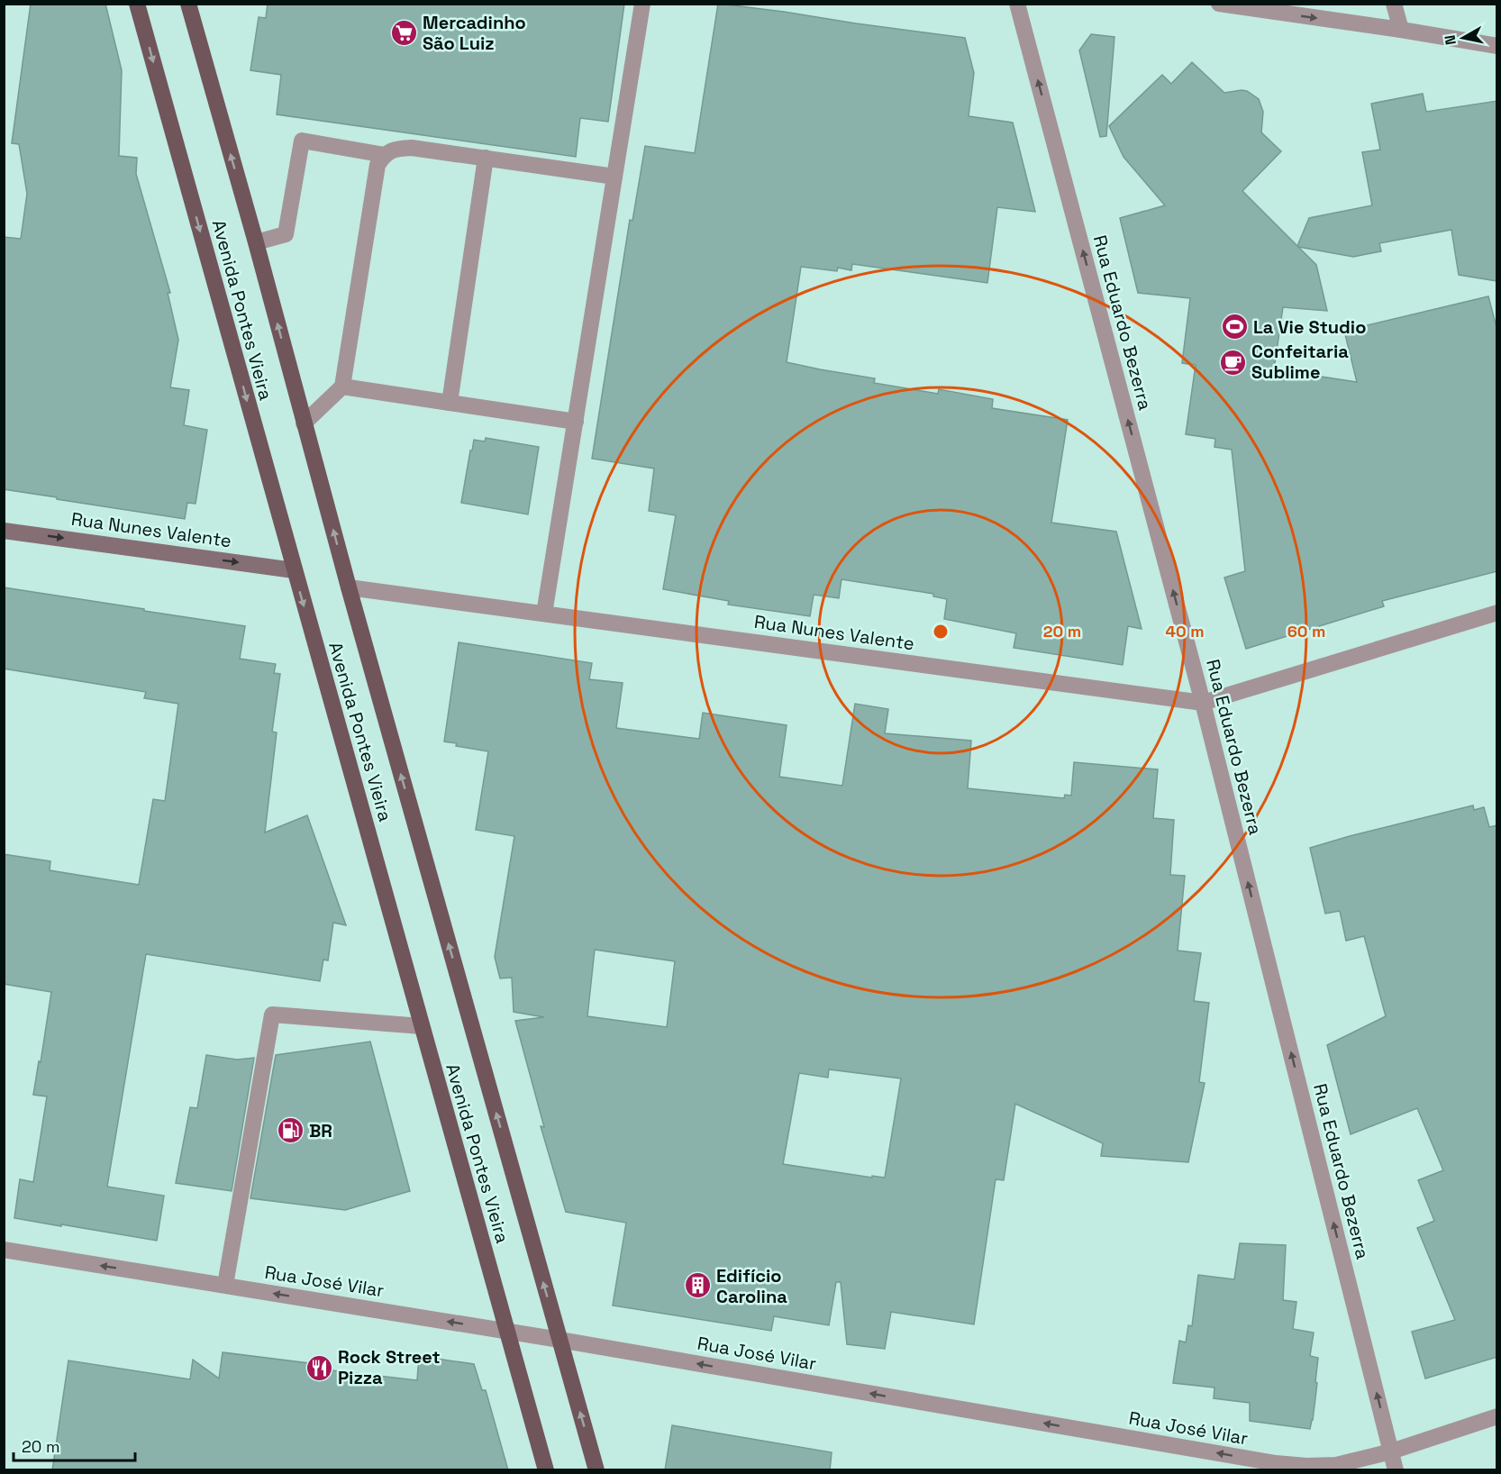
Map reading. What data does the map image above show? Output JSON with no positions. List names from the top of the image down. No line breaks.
{"streets":{"main road":["Avenida Pontes Vieira"],"street":["Rua Eduardo Bezerra","Rua Nunes Valente","Rua José Vilar"]},"crossings":[["Avenida Pontes Vieira","Rua Nunes Valente"],["Avenida Pontes Vieira","Rua José Vilar"],["Rua Eduardo Bezerra","Rua Nunes Valente"],["Rua Eduardo Bezerra","Rua José Vilar"]],"one_way":["Rua Eduardo Bezerra","Rua José Vilar"],"places":{"supermarket":["Mercadinho São Luiz"],"sports":["La Vie Studio"],"cafe":["Confeitaria Sublime"],"fuel station":["BR"],"building":["Edifício Carolina"],"restaurant":["Rock Street Pizza"]},"scale_bar":"20 m","north":"left","rings":["20 m","40 m","60 m"]}
